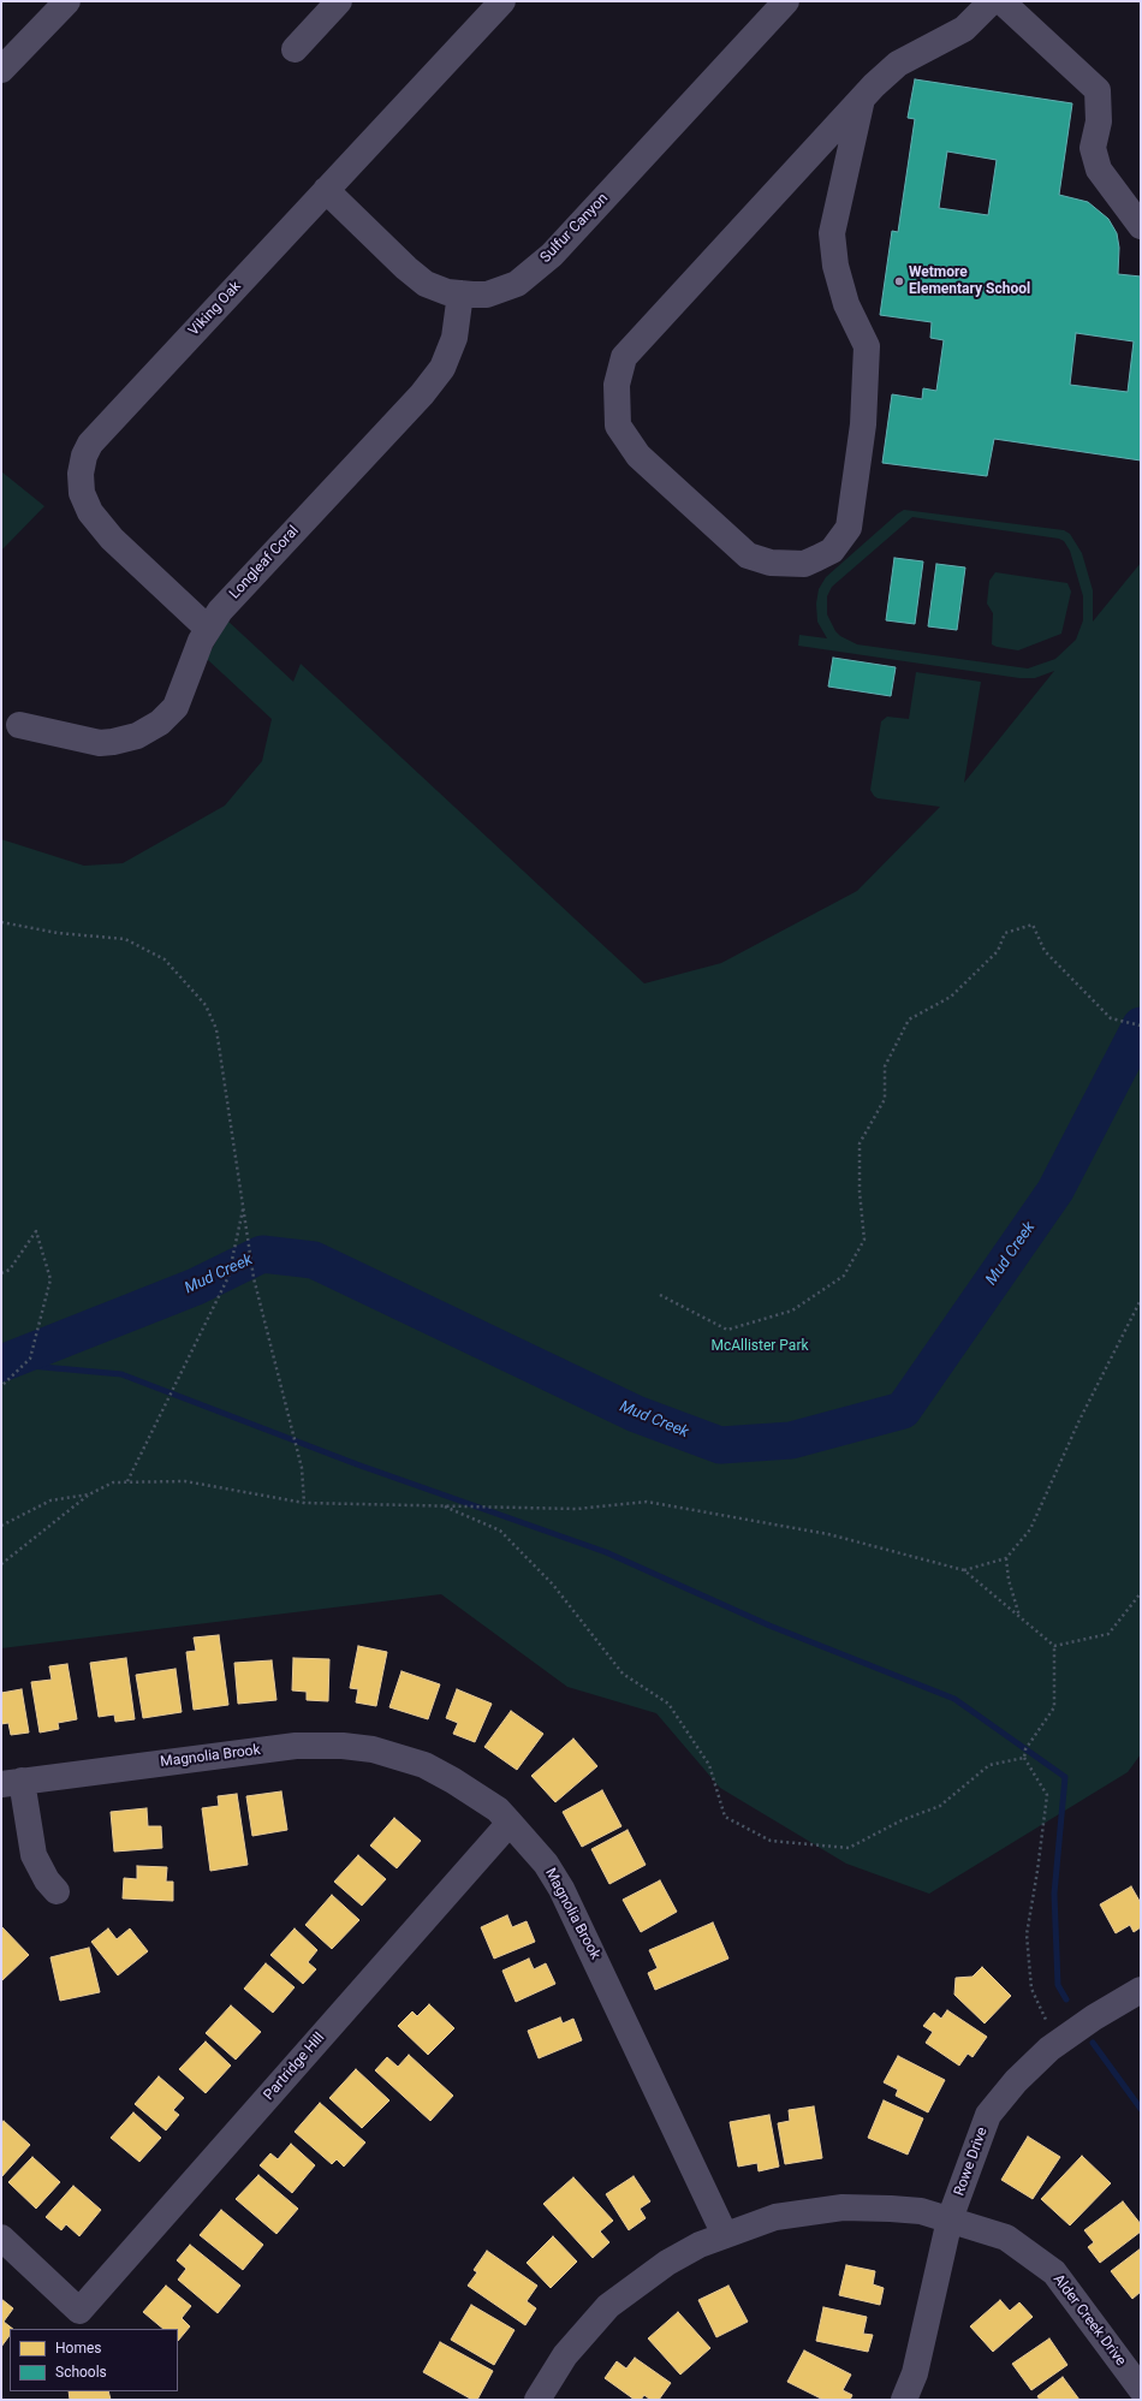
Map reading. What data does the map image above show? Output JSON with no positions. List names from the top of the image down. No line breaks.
{"streets":{"street":["Sulfur Canyon","Viking Oak","Longleaf Coral","Magnolia Brook","Partridge Hill","Rowe Drive","Alder Creek Drive"]},"crossings":[["Sulfur Canyon","Viking Oak"],["Sulfur Canyon","Longleaf Coral"],["Viking Oak","Longleaf Coral"],["Magnolia Brook","Partridge Hill"],["Magnolia Brook","Alder Creek Drive"],["Rowe Drive","Alder Creek Drive"]],"water":["Mud Creek"],"parks":["McAllister Park"],"places":["Wetmore Elementary School"],"legend":["Homes","Schools"]}
